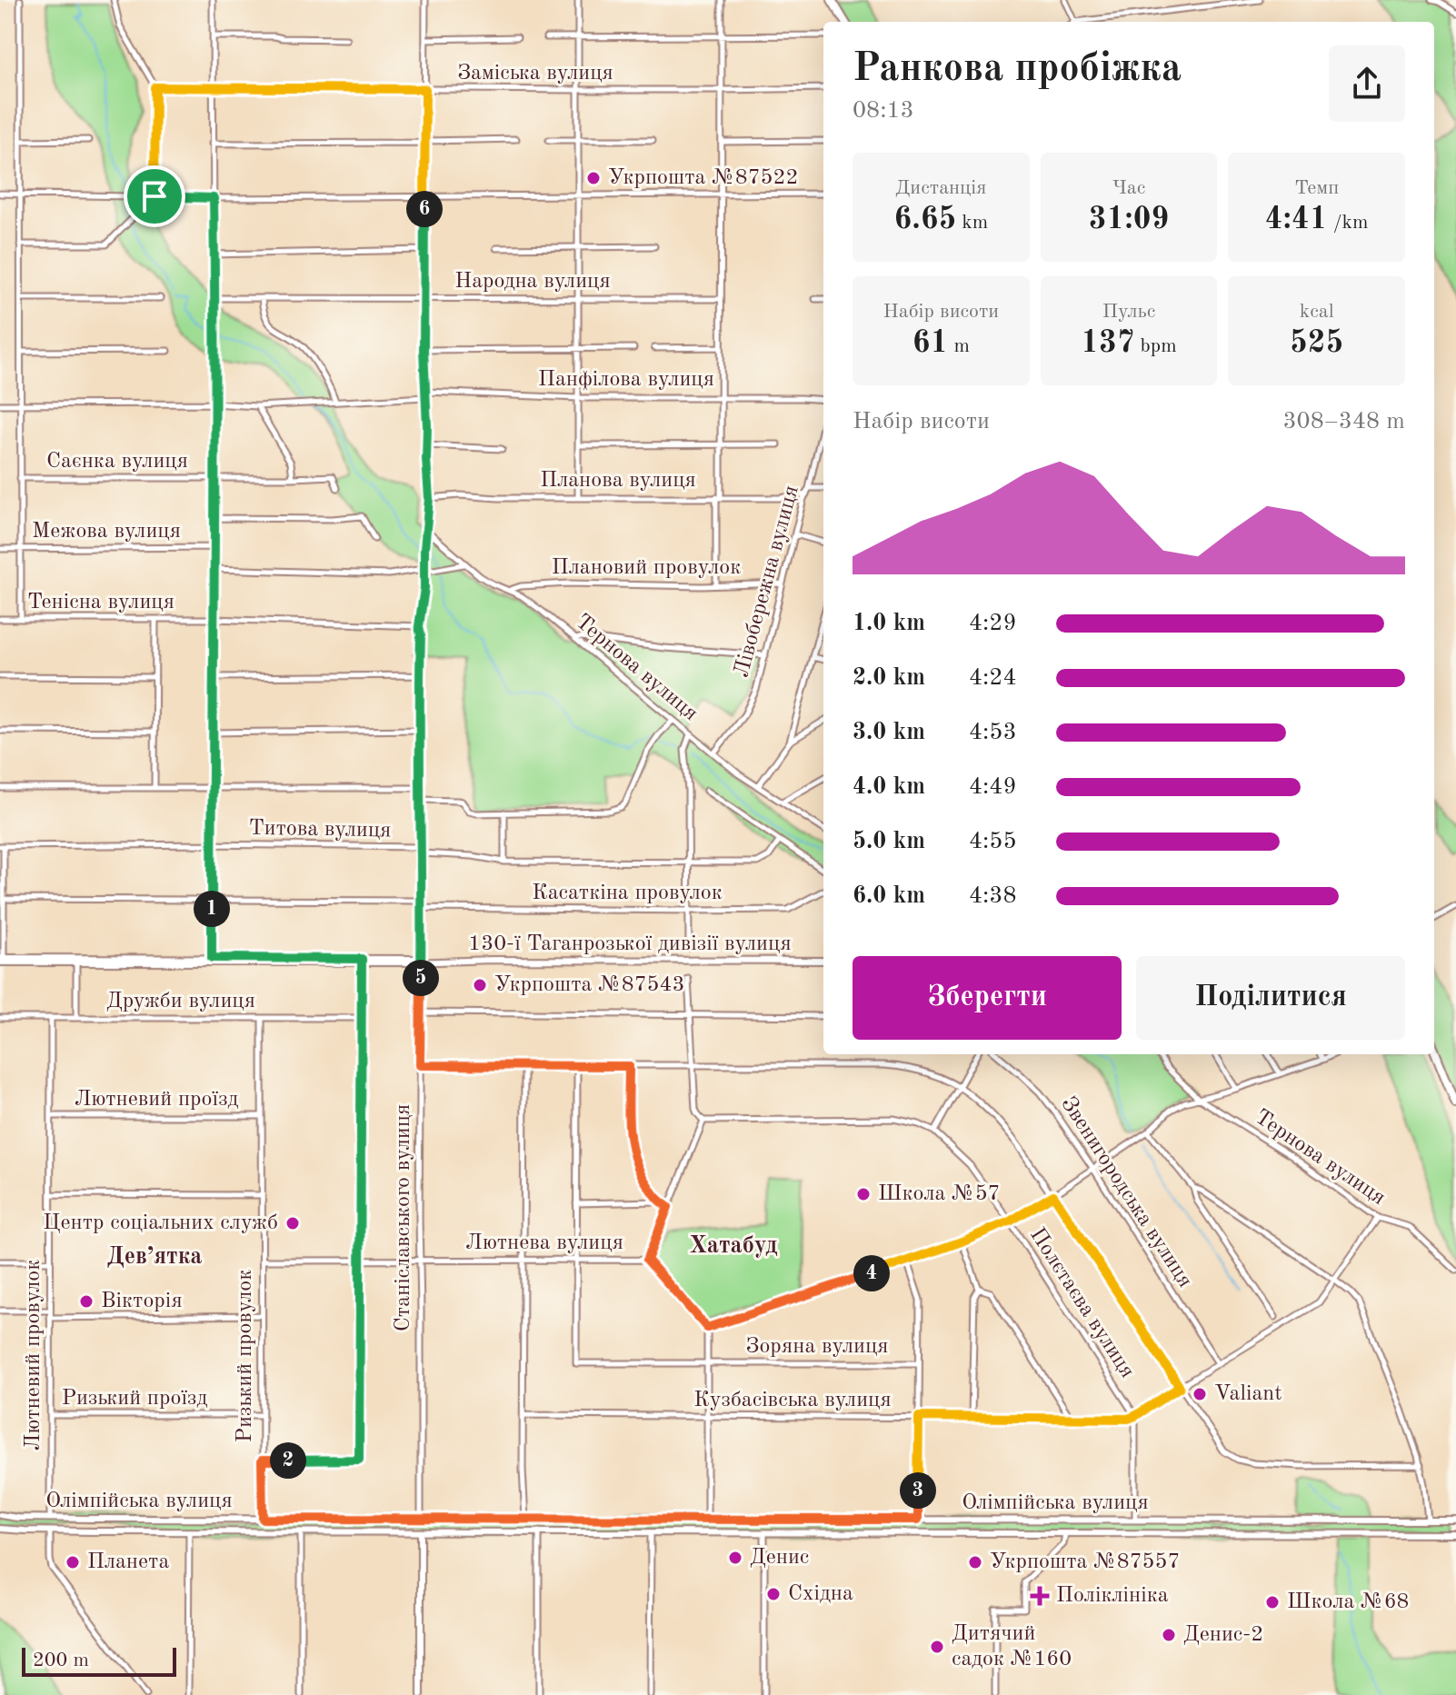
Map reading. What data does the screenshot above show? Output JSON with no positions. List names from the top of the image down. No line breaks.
{"streets":{"main road":["130-ї Таганрозької дивізії вулиця","Станіславського вулиця","Олімпійська вулиця"],"street":["Заміська вулиця","Народна вулиця","Панфілова вулиця","Саєнка вулиця","Планова вулиця","Межова вулиця","Плановий провулок","Лівобережна вулиця","Тенісна вулиця","Тернова вулиця","Титова вулиця","Касаткіна провулок","Дружби вулиця","Лютневий проїзд","Звенигородська вулиця","Лютнева вулиця","Полєтаєва вулиця","Зоряна вулиця","Лютневий провулок","Ризький провулок","Ризький проїзд","Кузбасівська вулиця"]},"crossings":[["Заміська вулиця","Станіславського вулиця"],["Народна вулиця","Станіславського вулиця"],["Панфілова вулиця","Станіславського вулиця"],["Планова вулиця","Лівобережна вулиця"],["Планова вулиця","Станіславського вулиця"],["Плановий провулок","Лівобережна вулиця"],["Плановий провулок","Тернова вулиця"],["Лівобережна вулиця","Тернова вулиця"],["Тенісна вулиця","Станіславського вулиця"],["Тернова вулиця","Станіславського вулиця"],["Тернова вулиця","Кузбасівська вулиця"],["Титова вулиця","Станіславського вулиця"],["Касаткіна провулок","Станіславського вулиця"],["130-ї Таганрозької дивізії вулиця","Станіславського вулиця"],["Дружби вулиця","Лютневий провулок"],["Дружби вулиця","Ризький провулок"],["Лютневий проїзд","Лютневий провулок"],["Лютневий проїзд","Ризький провулок"],["Звенигородська вулиця","Кузбасівська вулиця"],["Станіславського вулиця","Лютнева вулиця"],["Станіславського вулиця","Олімпійська вулиця"],["Лютнева вулиця","Зоряна вулиця"],["Лютнева вулиця","Ризький провулок"],["Полєтаєва вулиця","Кузбасівська вулиця"],["Лютневий провулок","Ризький проїзд"],["Лютневий провулок","Олімпійська вулиця"],["Ризький провулок","Ризький проїзд"],["Ризький провулок","Олімпійська вулиця"]],"districts":["Хатабуд","Дев’ятка"],"places":{"other":["Укрпошта №87522","Укрпошта №87543","Школа №57","Центр соціальних служб","Вікторія","Valiant","Денис","Планета","Укрпошта №87557","Східна","Школа №68","Денис-2","Дитячий садок №160"],"health":["Поліклініка"]},"scale_bar":"200 m","page":{"heading":["Ранкова пробіжка","08:13"],"stats":[["Дистанція","6.65 km"],["Час","31:09"],["Темп","4:41 /km"],["Набір висоти","61 m"],["Пульс","137 bpm"],["kcal","525"]],"pins":["6","1","5","4","2","3"],"chart":["Набір висоти","308–348 m"],"list":[{"name":"1.0 km","note":"4:29"},{"name":"2.0 km","note":"4:24"},{"name":"3.0 km","note":"4:53"},{"name":"4.0 km","note":"4:49"},{"name":"5.0 km","note":"4:55"},{"name":"6.0 km","note":"4:38"}],"buttons":["Зберегти","Поділитися"],"scale":"200 m"}}
